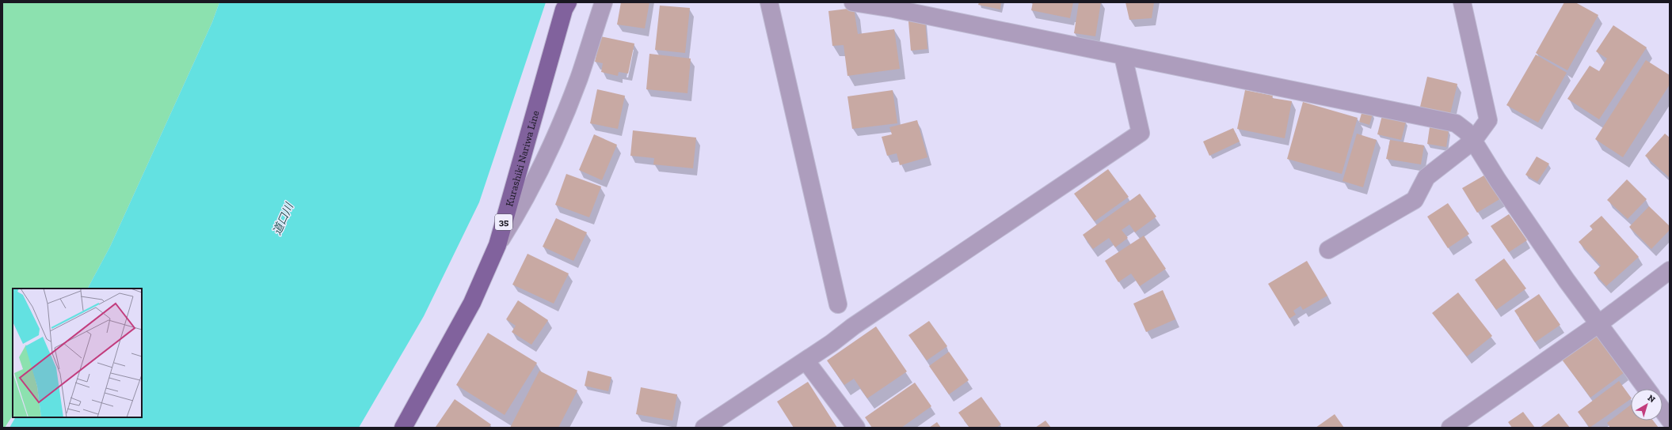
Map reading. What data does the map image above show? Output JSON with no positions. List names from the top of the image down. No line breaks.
{"streets":{"main road":["Kurashiki Nariwa Line","35"]},"water":["道口川"],"north":"top right"}
